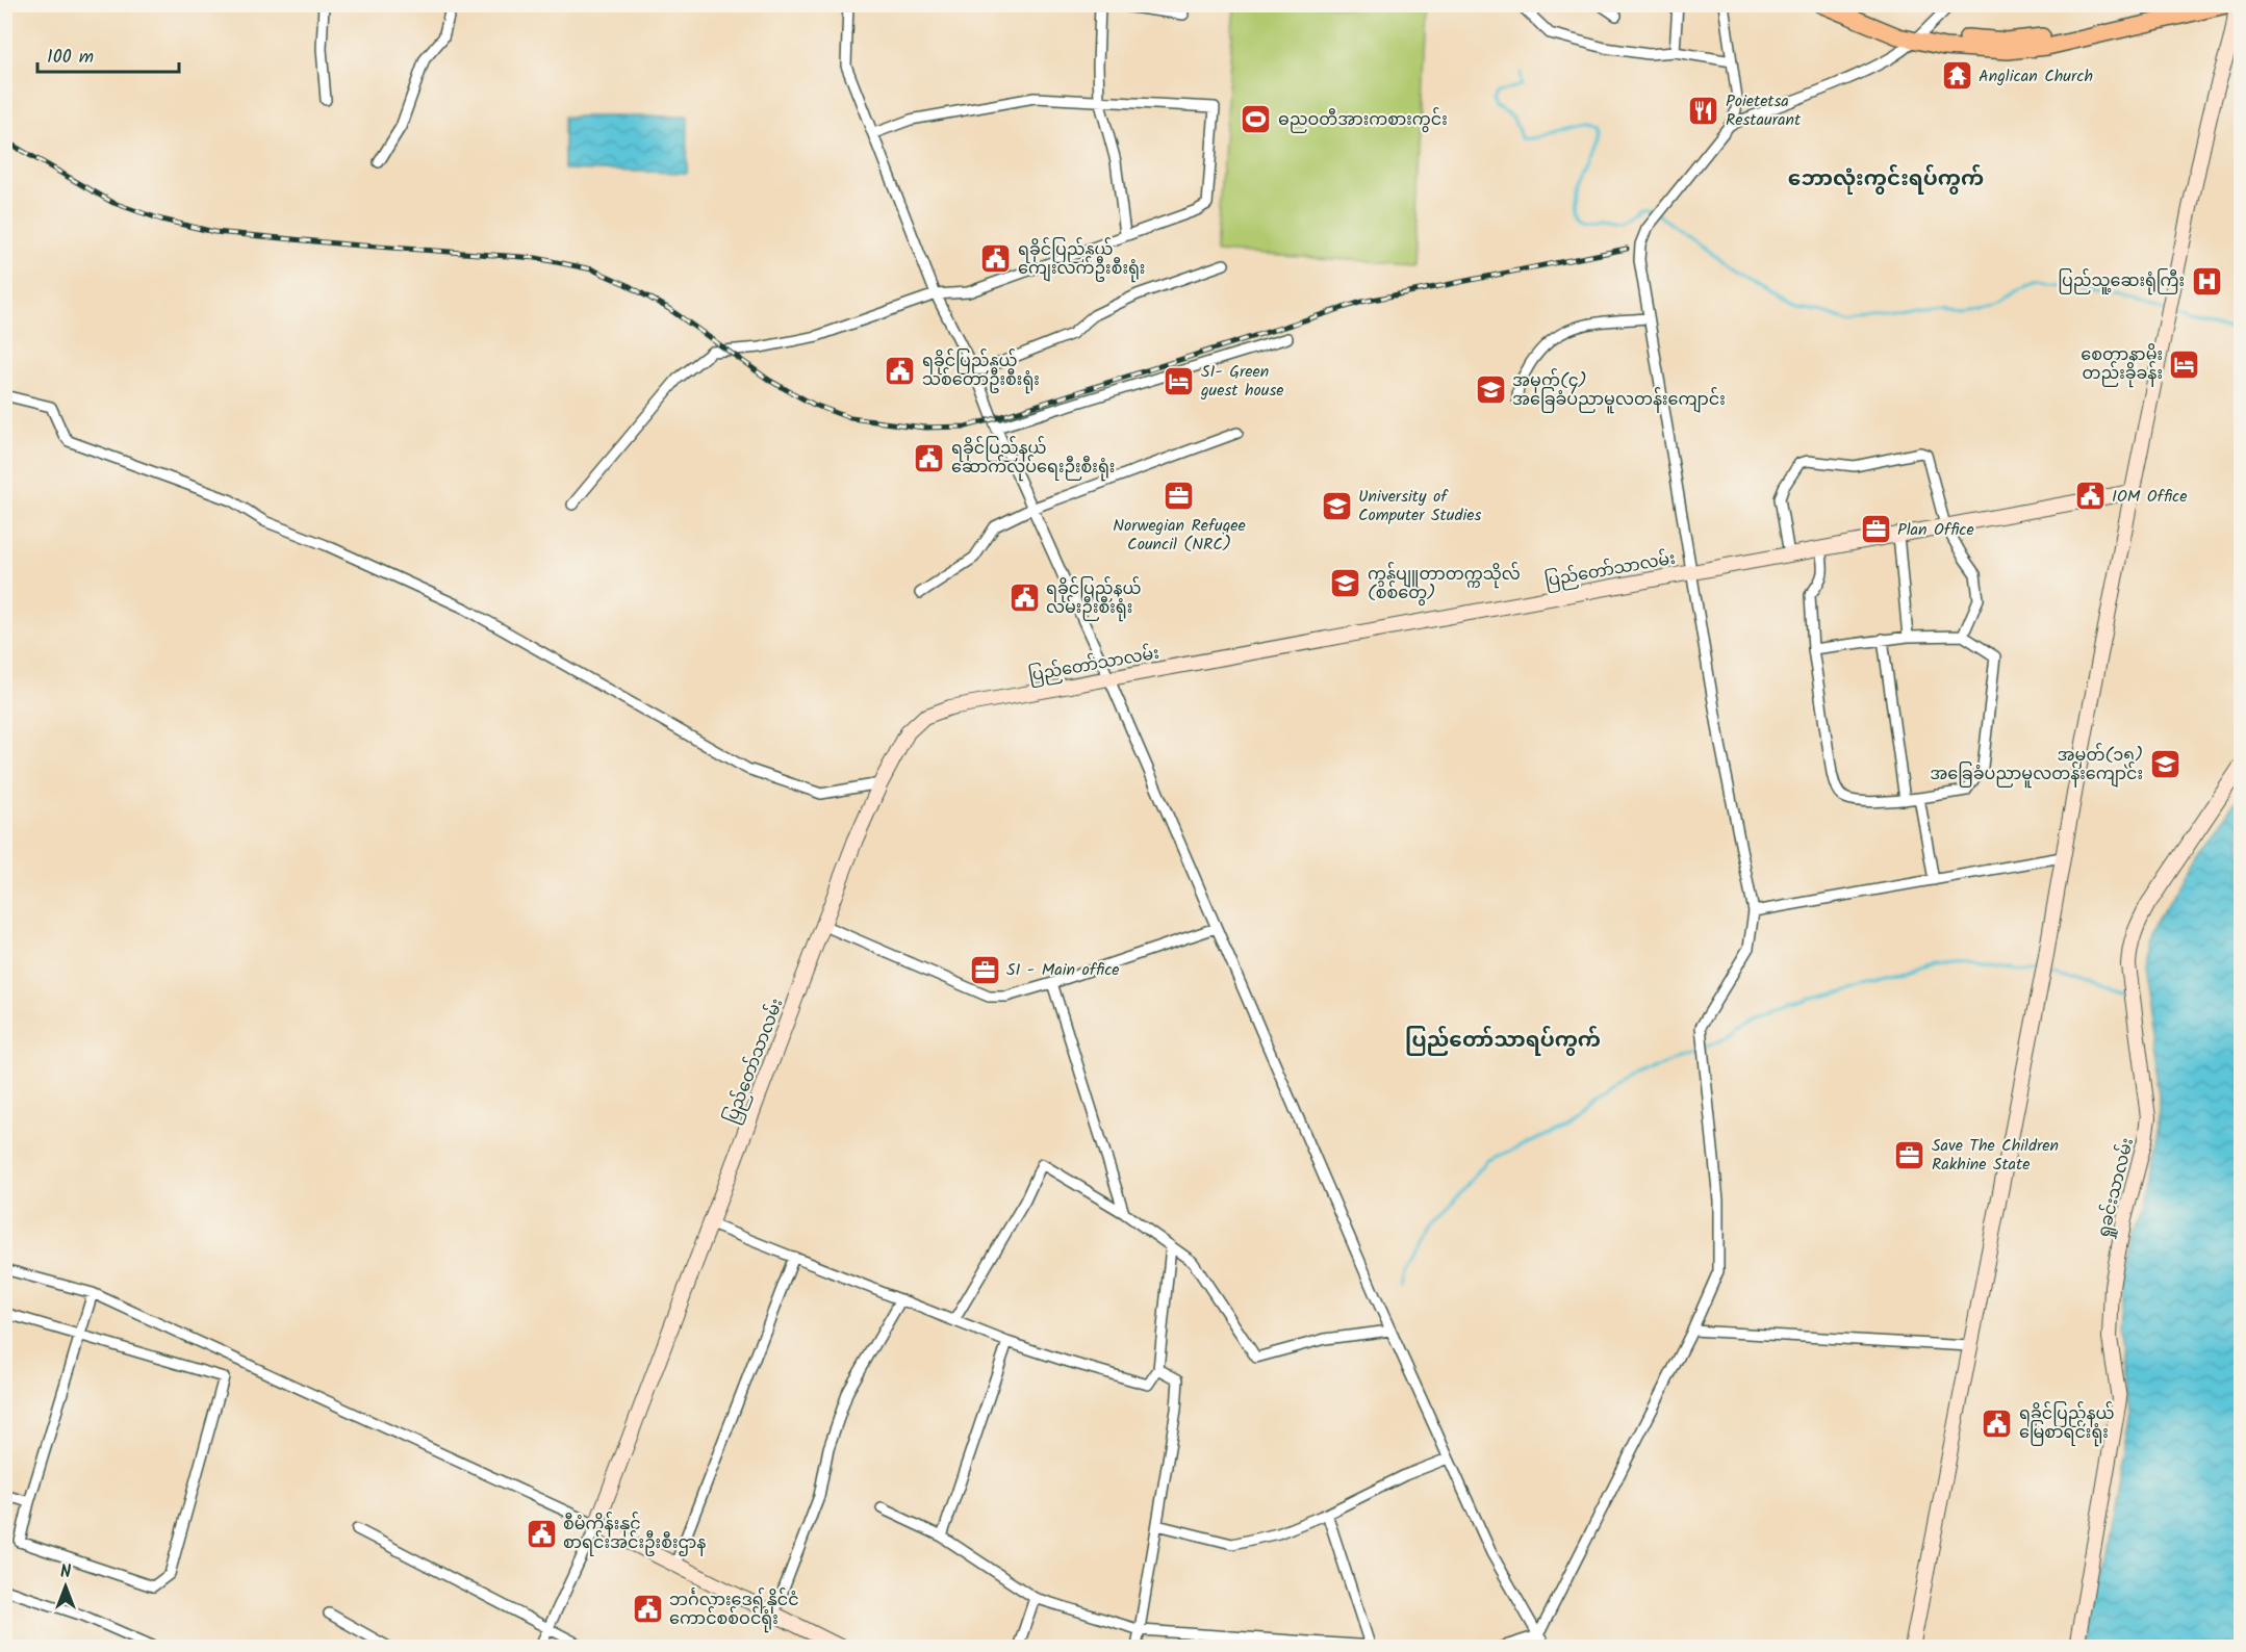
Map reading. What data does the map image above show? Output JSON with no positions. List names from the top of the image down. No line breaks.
{"streets":{"street":["ပြည်တော်သာလမ်း","ရှုခင်းသာလမ်း"]},"districts":["ဘောလုံးကွင်းရပ်ကွက်","ပြည်တော်သာရပ်ကွက်"],"places":{"temple":["Anglican Church"],"restaurant":["Poietetsa Restaurant"],"sports":["ဓညဝတီအားကစားကွင်း"],"public building":["ရခိုင်ပြည်နယ် ကျေးလက်ဦးစီးရုံး","ရခိုင်ပြည်နယ် သစ်တောဦးစီးရုံး","ရခိုင်ပြည်နယ် ဆောက်လုပ်ရေးဉီးစီးရုံး","IOM Office","ရခိုင်ပြည်နယ် လမ်းဉီးစီးရုံး","ရခိုင်ပြည်နယ် မြေစာရင်းရုံး","စီမံကိန်းနှင့် စာရင်းအင်းဦးစီးဌာန","ဘင်္ဂလားဒေရှ့်နိုင်ငံ ကောင်စစ်ဝင်ရုံး"],"hospital":["ပြည်သူ့ဆေးရုံကြီး"],"hotel":["စေတာနာမိုး တည်းခိုခန်း","SI- Green guest house"],"school or university":["အမှတ်(၄) အခြေခံပညာမူလတန်းကျောင်း","University of Computer Studies","ကွန်ပျူတာတက္ကသိုလ် (စစ်တွေ)","အမှတ်(၁၅) အခြေခံပညာမူလတန်းကျောင်း"],"office":["Norwegian Refugee Council (NRC)","Plan Office","SI - Main office","Save The Children Rakhine State"]},"scale_bar":"100 m","north":"top"}
